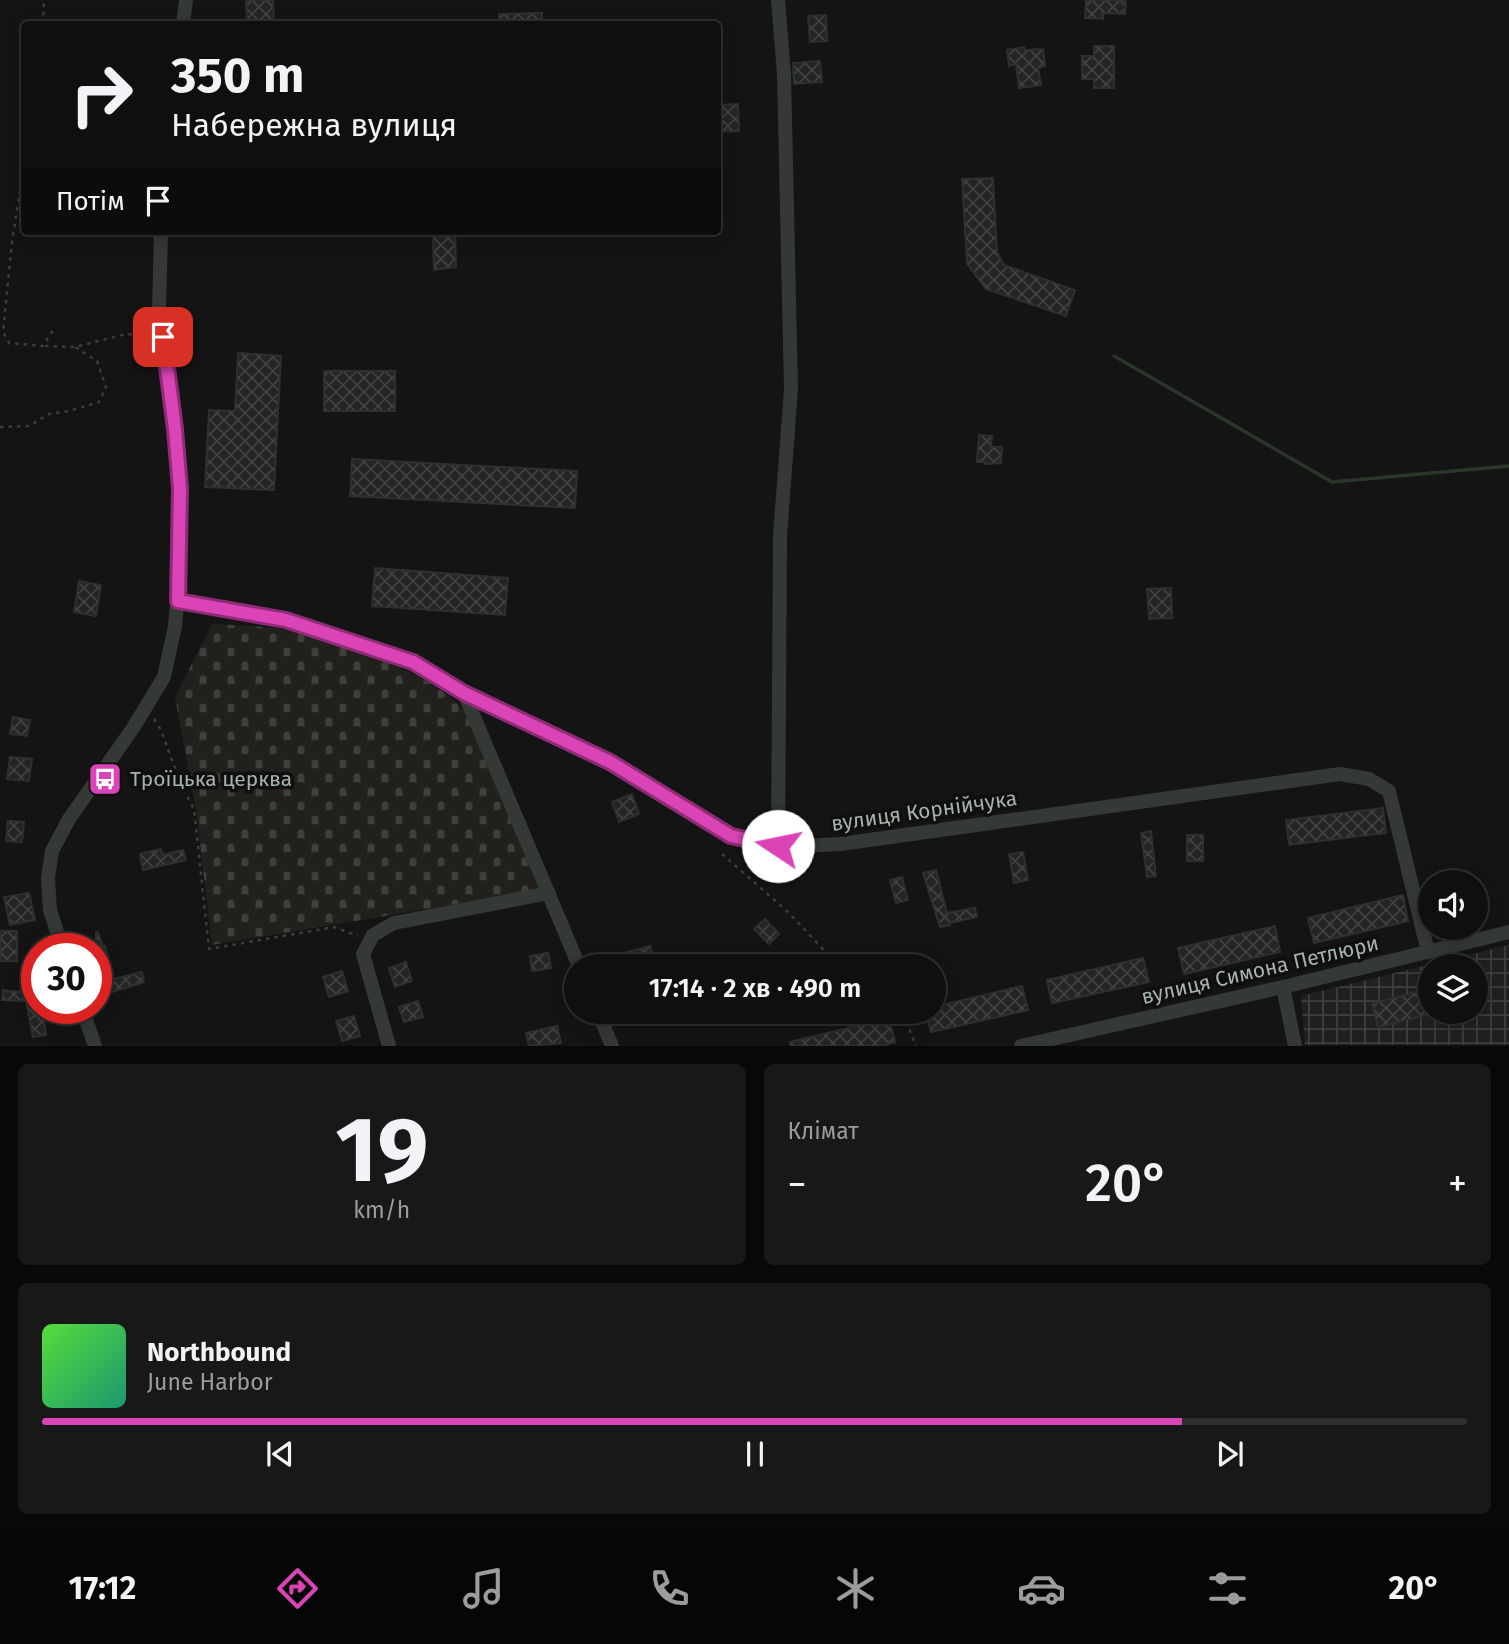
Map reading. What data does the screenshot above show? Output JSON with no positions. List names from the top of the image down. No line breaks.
{"streets":{"street":["вулиця Корнійчука","вулиця Симона Петлюри"]},"crossings":[["вулиця Корнійчука","вулиця Симона Петлюри"]],"places":{"bus stop":["Троїцька церква"]},"page":{"turn":["350 m","Набережна вулиця"],"then":"Потім","limit":"30","trip":"17:14 · 2 хв · 490 m","tile":[["19","km/h"],"Клімат"],"heat":["−","20°","+"],"song":["Northbound","June Harbor"],"tabs":["17:12","20°"]}}
